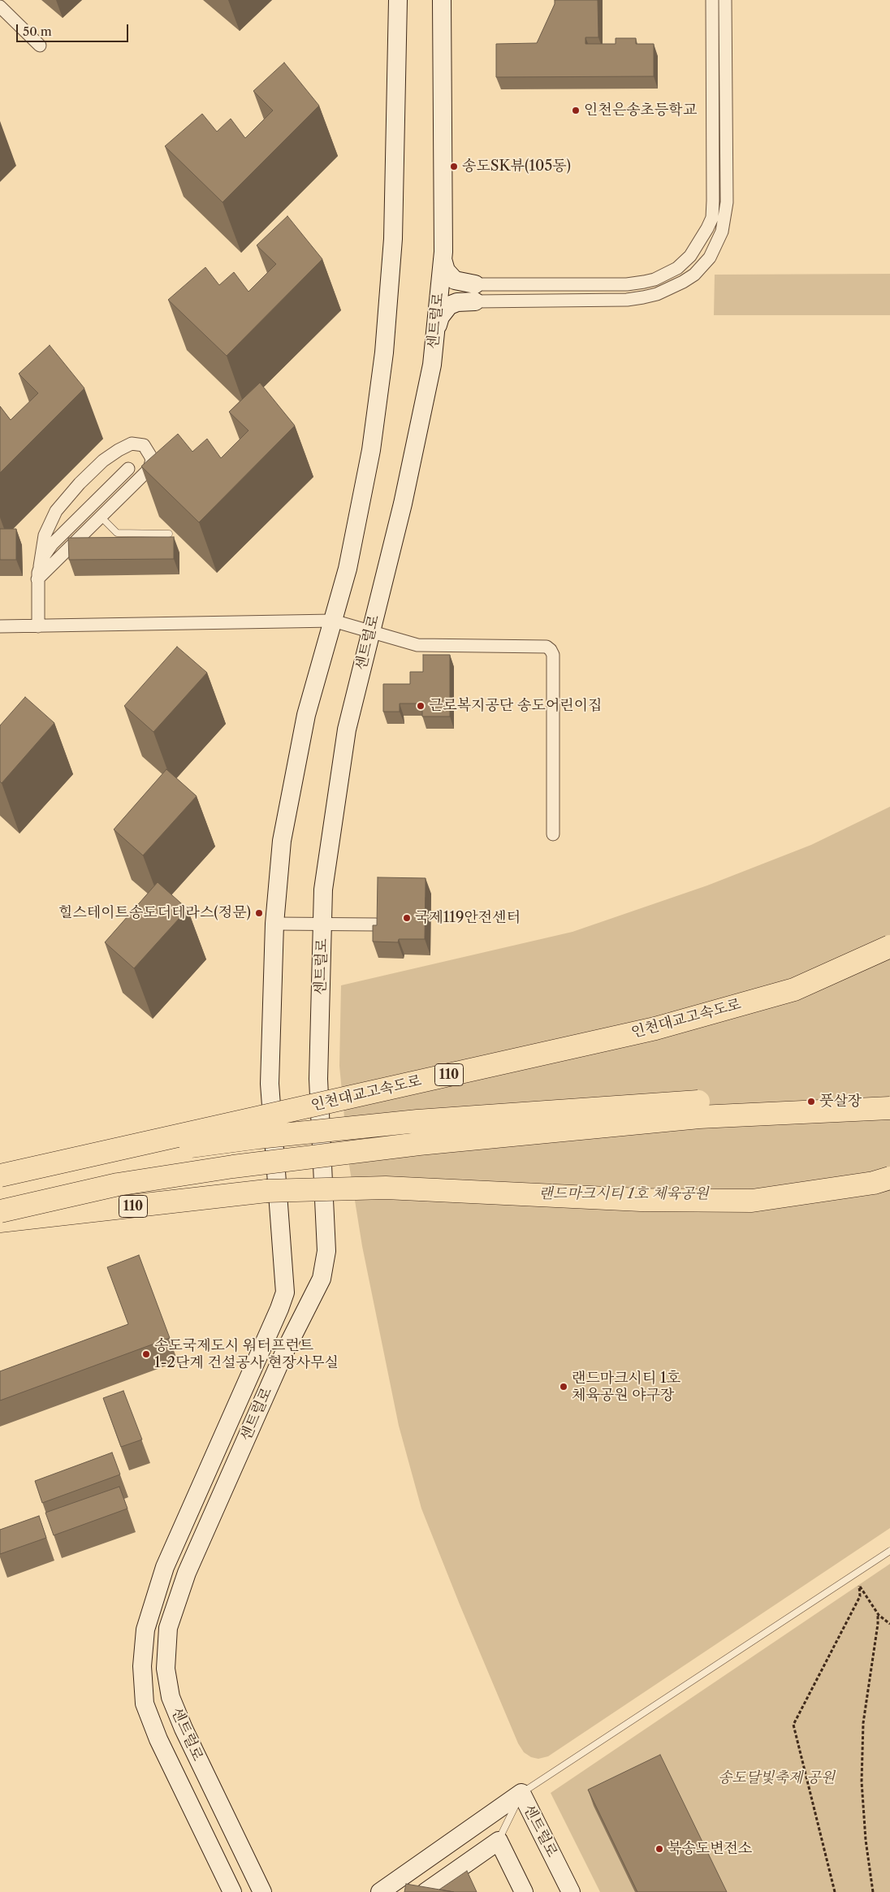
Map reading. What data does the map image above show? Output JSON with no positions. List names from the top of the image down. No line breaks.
{"streets":{"highway":["인천대교고속도로","110"],"main road":["센트럴로"]},"parks":["랜드마크시티 1호 체육공원","송도달빛축제 공원"],"places":["인천은송초등학교","송도SK뷰(105동)","근로복지공단 송도어린이집","힐스테이트송도더테라스(정문)","국제119안전센터","풋살장","송도국제도시 워터프런트 1-2단계 건설공사 현장사무실","랜드마크시티 1호 체육공원 야구장","북송도변전소"],"scale_bar":"50 m"}
